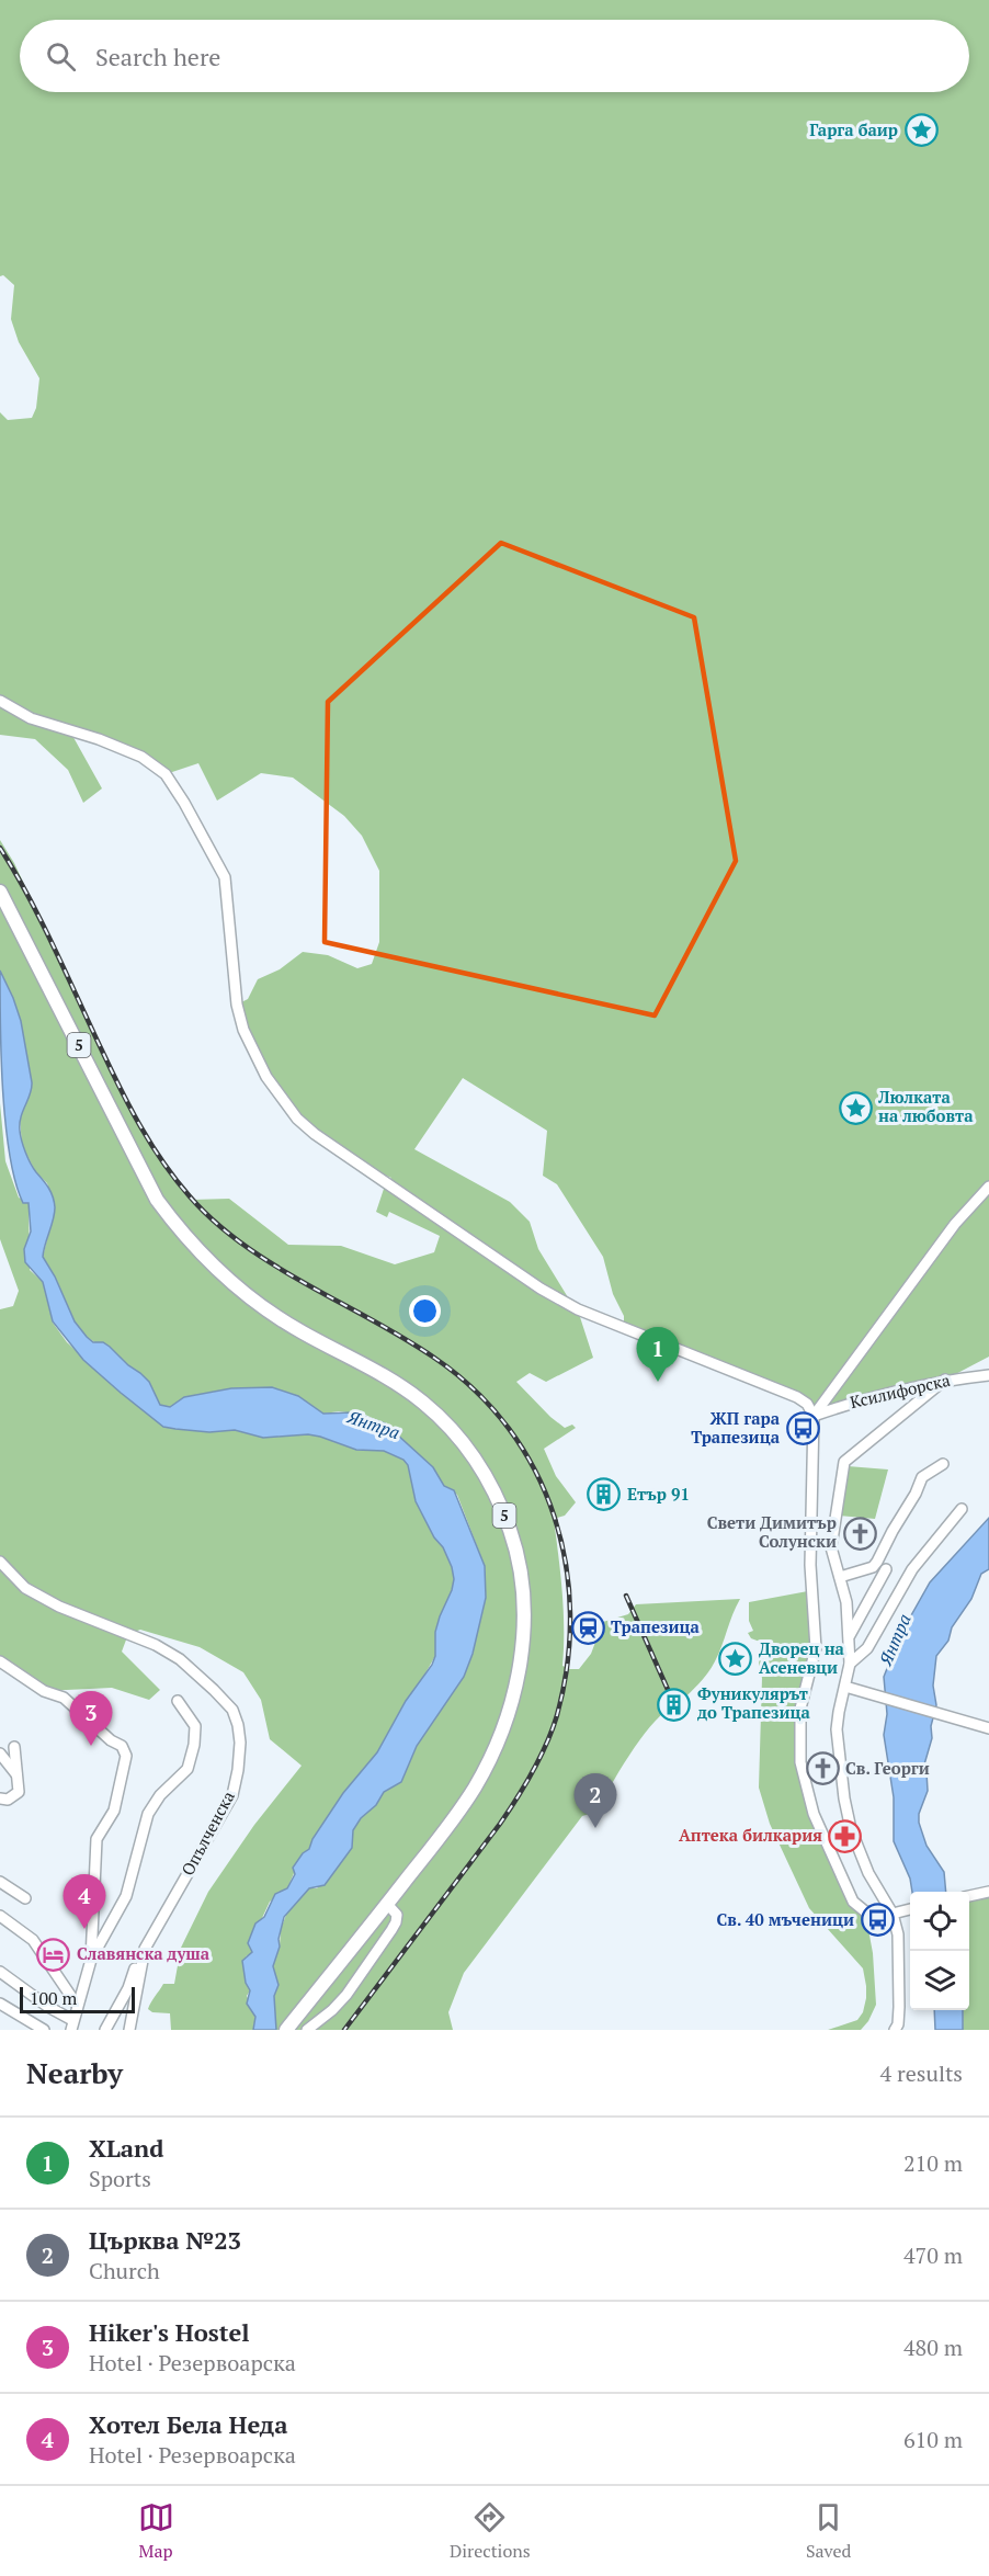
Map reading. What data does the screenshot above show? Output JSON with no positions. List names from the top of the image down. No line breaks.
{"streets":{"main road":["5"],"street":["Ксилифорска","Опълченска"]},"water":["Янтра"],"places":{"place":["Гарга баир","Люлката на любовта","Дворец на Асеневци"],"bus stop":["ЖП гара Трапезица","Св. 40 мъченици"],"building":["Етър 91","Фуникулярът до Трапезица"],"church":["Свети Димитър Солунски","Св. Георги"],"station":["Трапезица"],"pharmacy":["Аптека билкария"],"hotel":["Славянска душа"]},"scale_bar":"100 m","page":{"search":"Search here","pins":["1","3","2","4"],"scale":"100 m","heading":["Nearby","4 results"],"list":[{"mark":"1","name":"XLand","note":"Sports","value":"210 m"},{"mark":"2","name":"Църква №23","note":"Church","value":"470 m"},{"mark":"3","name":"Hiker's Hostel","note":"Hotel · Резервоарска","value":"480 m"},{"mark":"4","name":"Xотел Бела Неда","note":"Hotel · Резервоарска","value":"610 m"}],"nav":["Map","Directions","Saved"]}}
